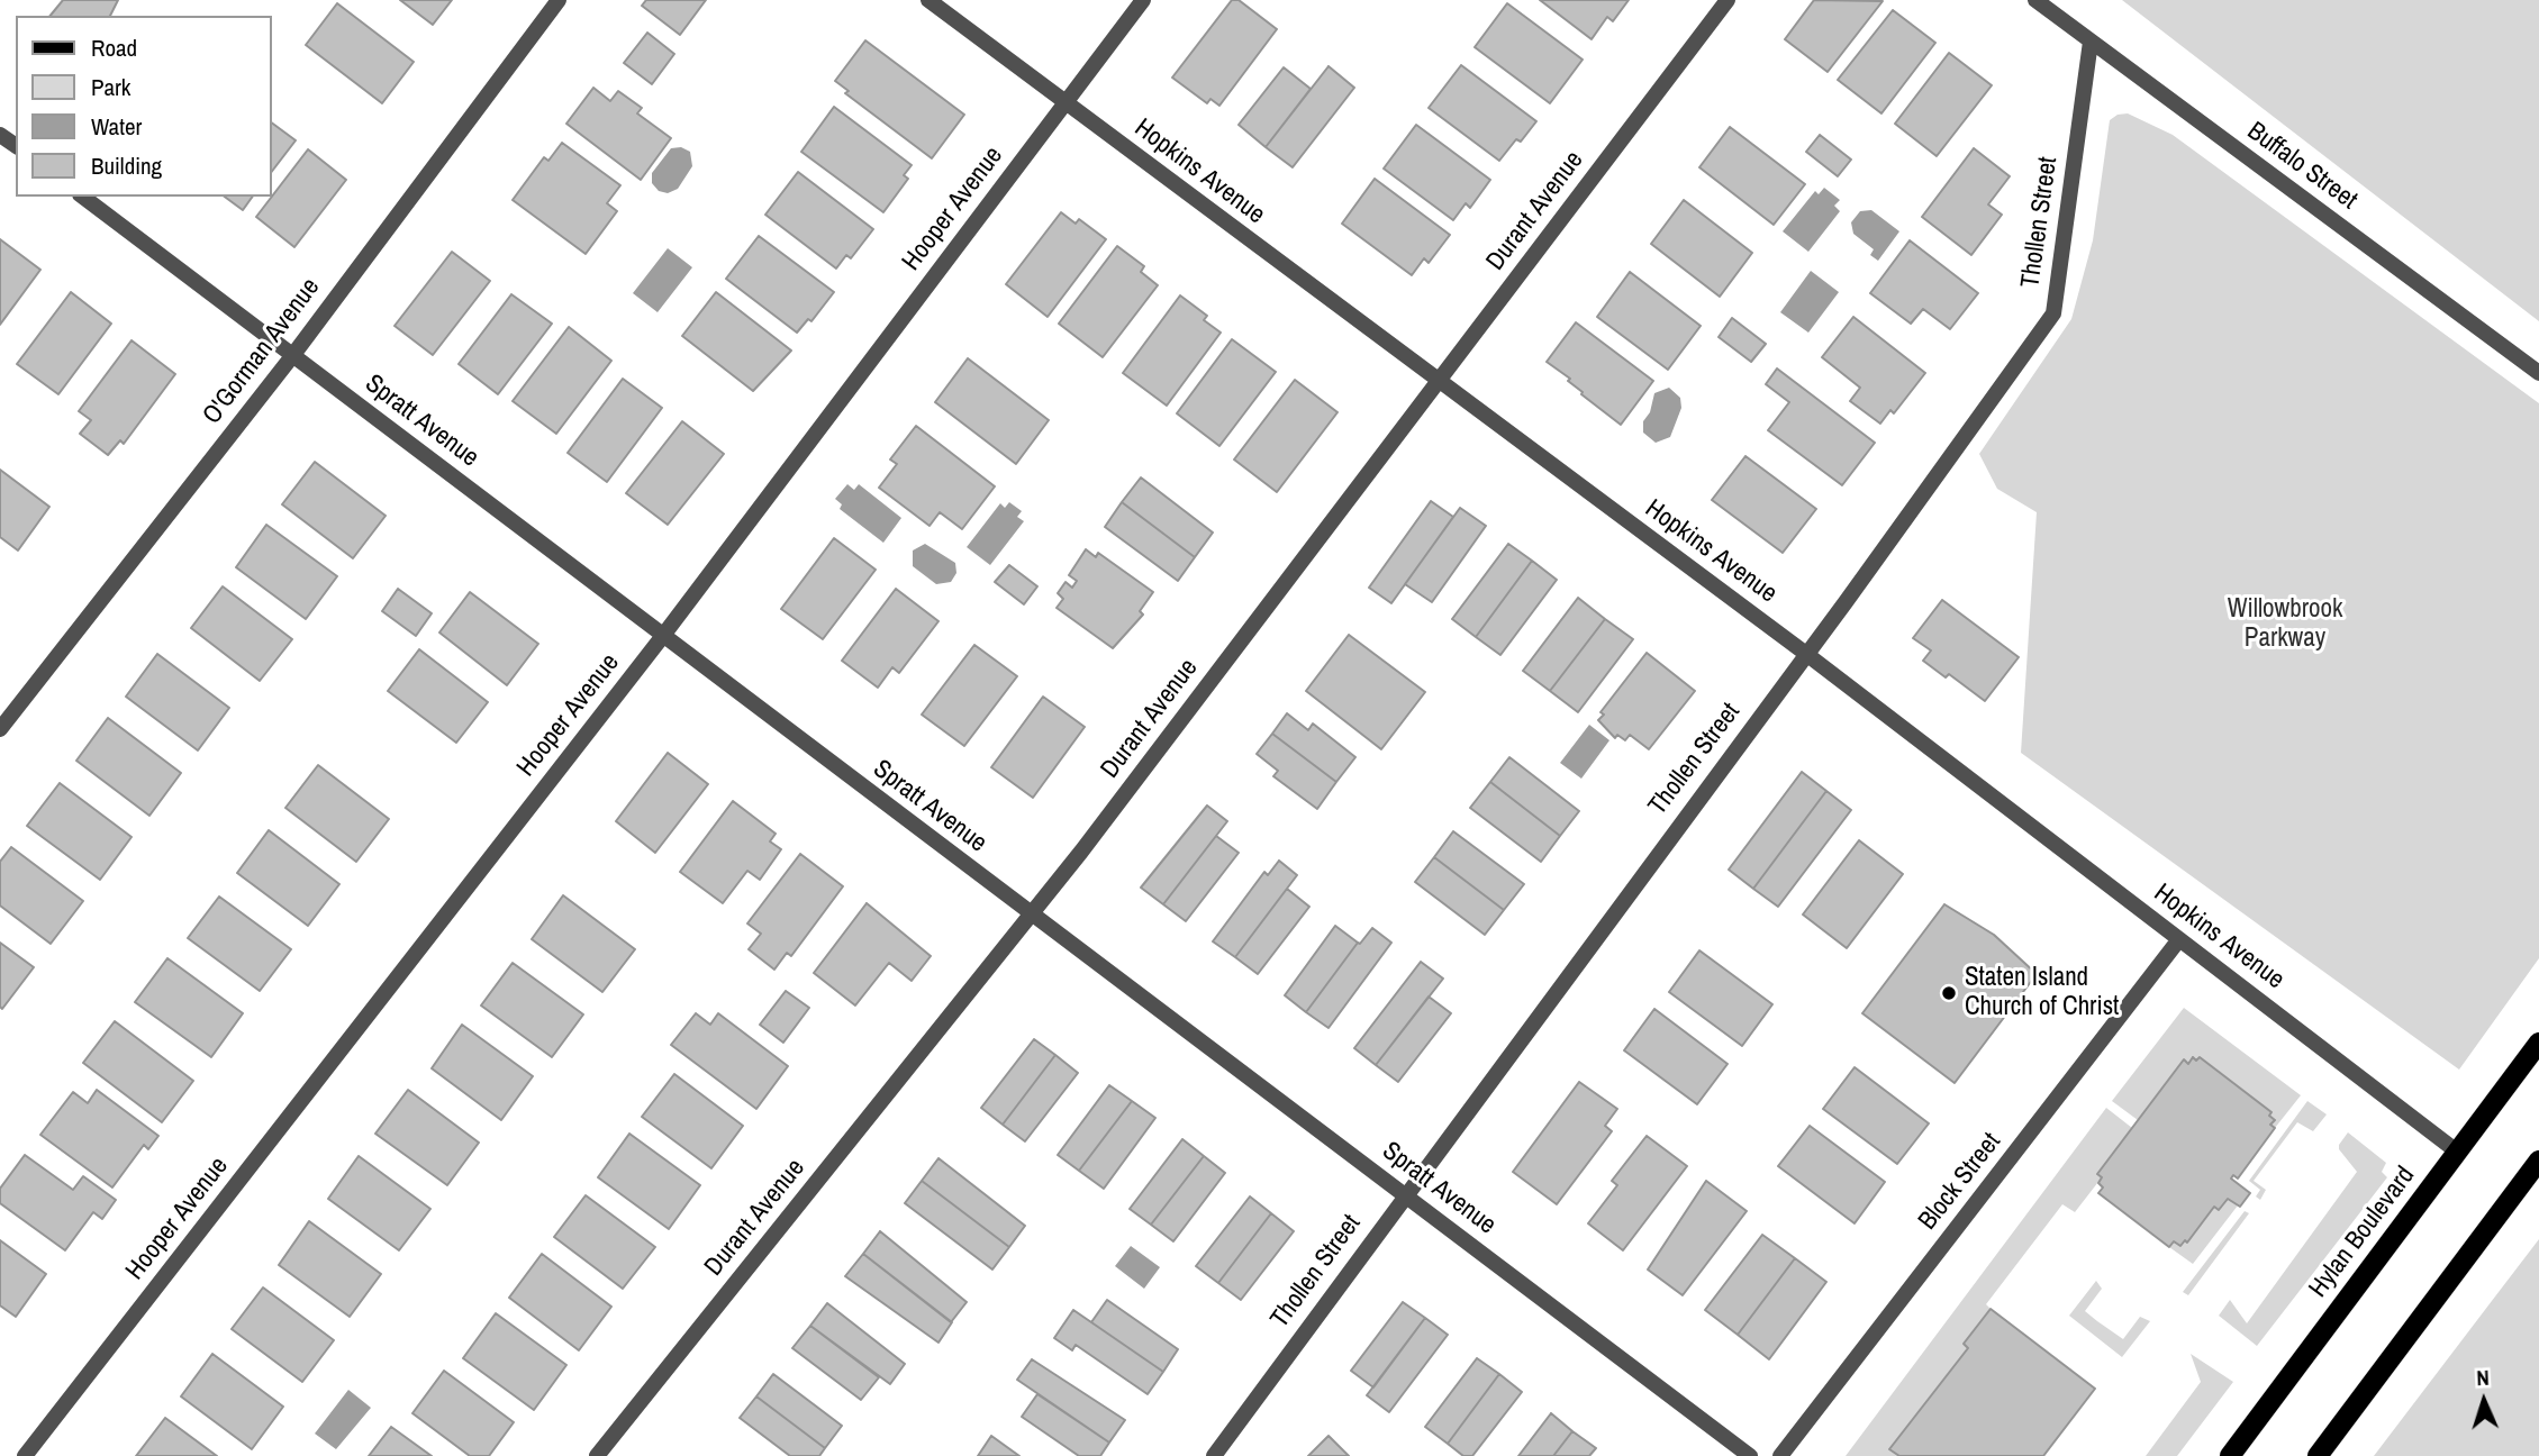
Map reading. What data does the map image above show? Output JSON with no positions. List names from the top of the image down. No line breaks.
{"streets":{"main road":["Hylan Boulevard"],"street":["Buffalo Street","Hopkins Avenue","Hooper Avenue","Durant Avenue","Thollen Street","O'Gorman Avenue","Spratt Avenue","Block Street"]},"crossings":[["Buffalo Street","Thollen Street"],["Hopkins Avenue","Hooper Avenue"],["Hopkins Avenue","Durant Avenue"],["Hopkins Avenue","Thollen Street"],["Hopkins Avenue","Block Street"],["Hopkins Avenue","Hylan Boulevard"],["Hooper Avenue","Spratt Avenue"],["Durant Avenue","Spratt Avenue"],["Thollen Street","Spratt Avenue"],["O'Gorman Avenue","Spratt Avenue"]],"parks":["Willowbrook Parkway"],"places":["Staten Island Church of Christ"],"legend":["Road","Park","Water","Building"],"north":"top"}
